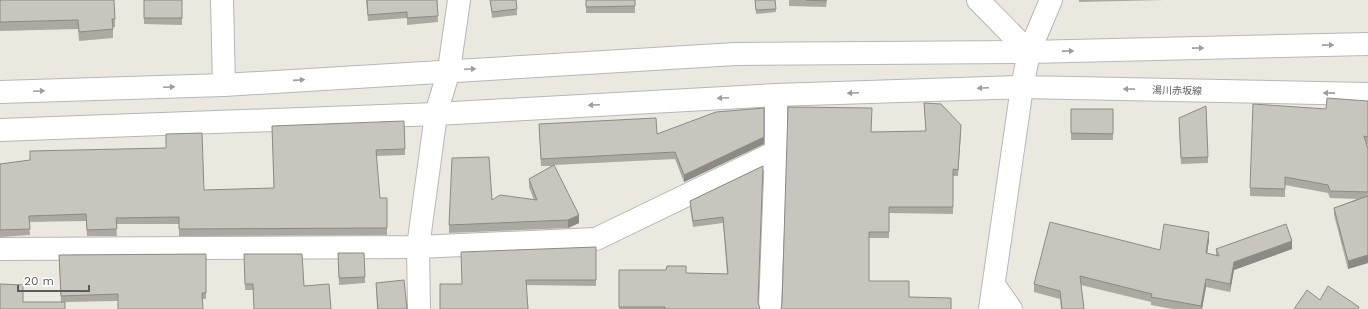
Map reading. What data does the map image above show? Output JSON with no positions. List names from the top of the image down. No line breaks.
{"streets":{"street":["湯川赤坂線"]},"scale_bar":"20 m"}
